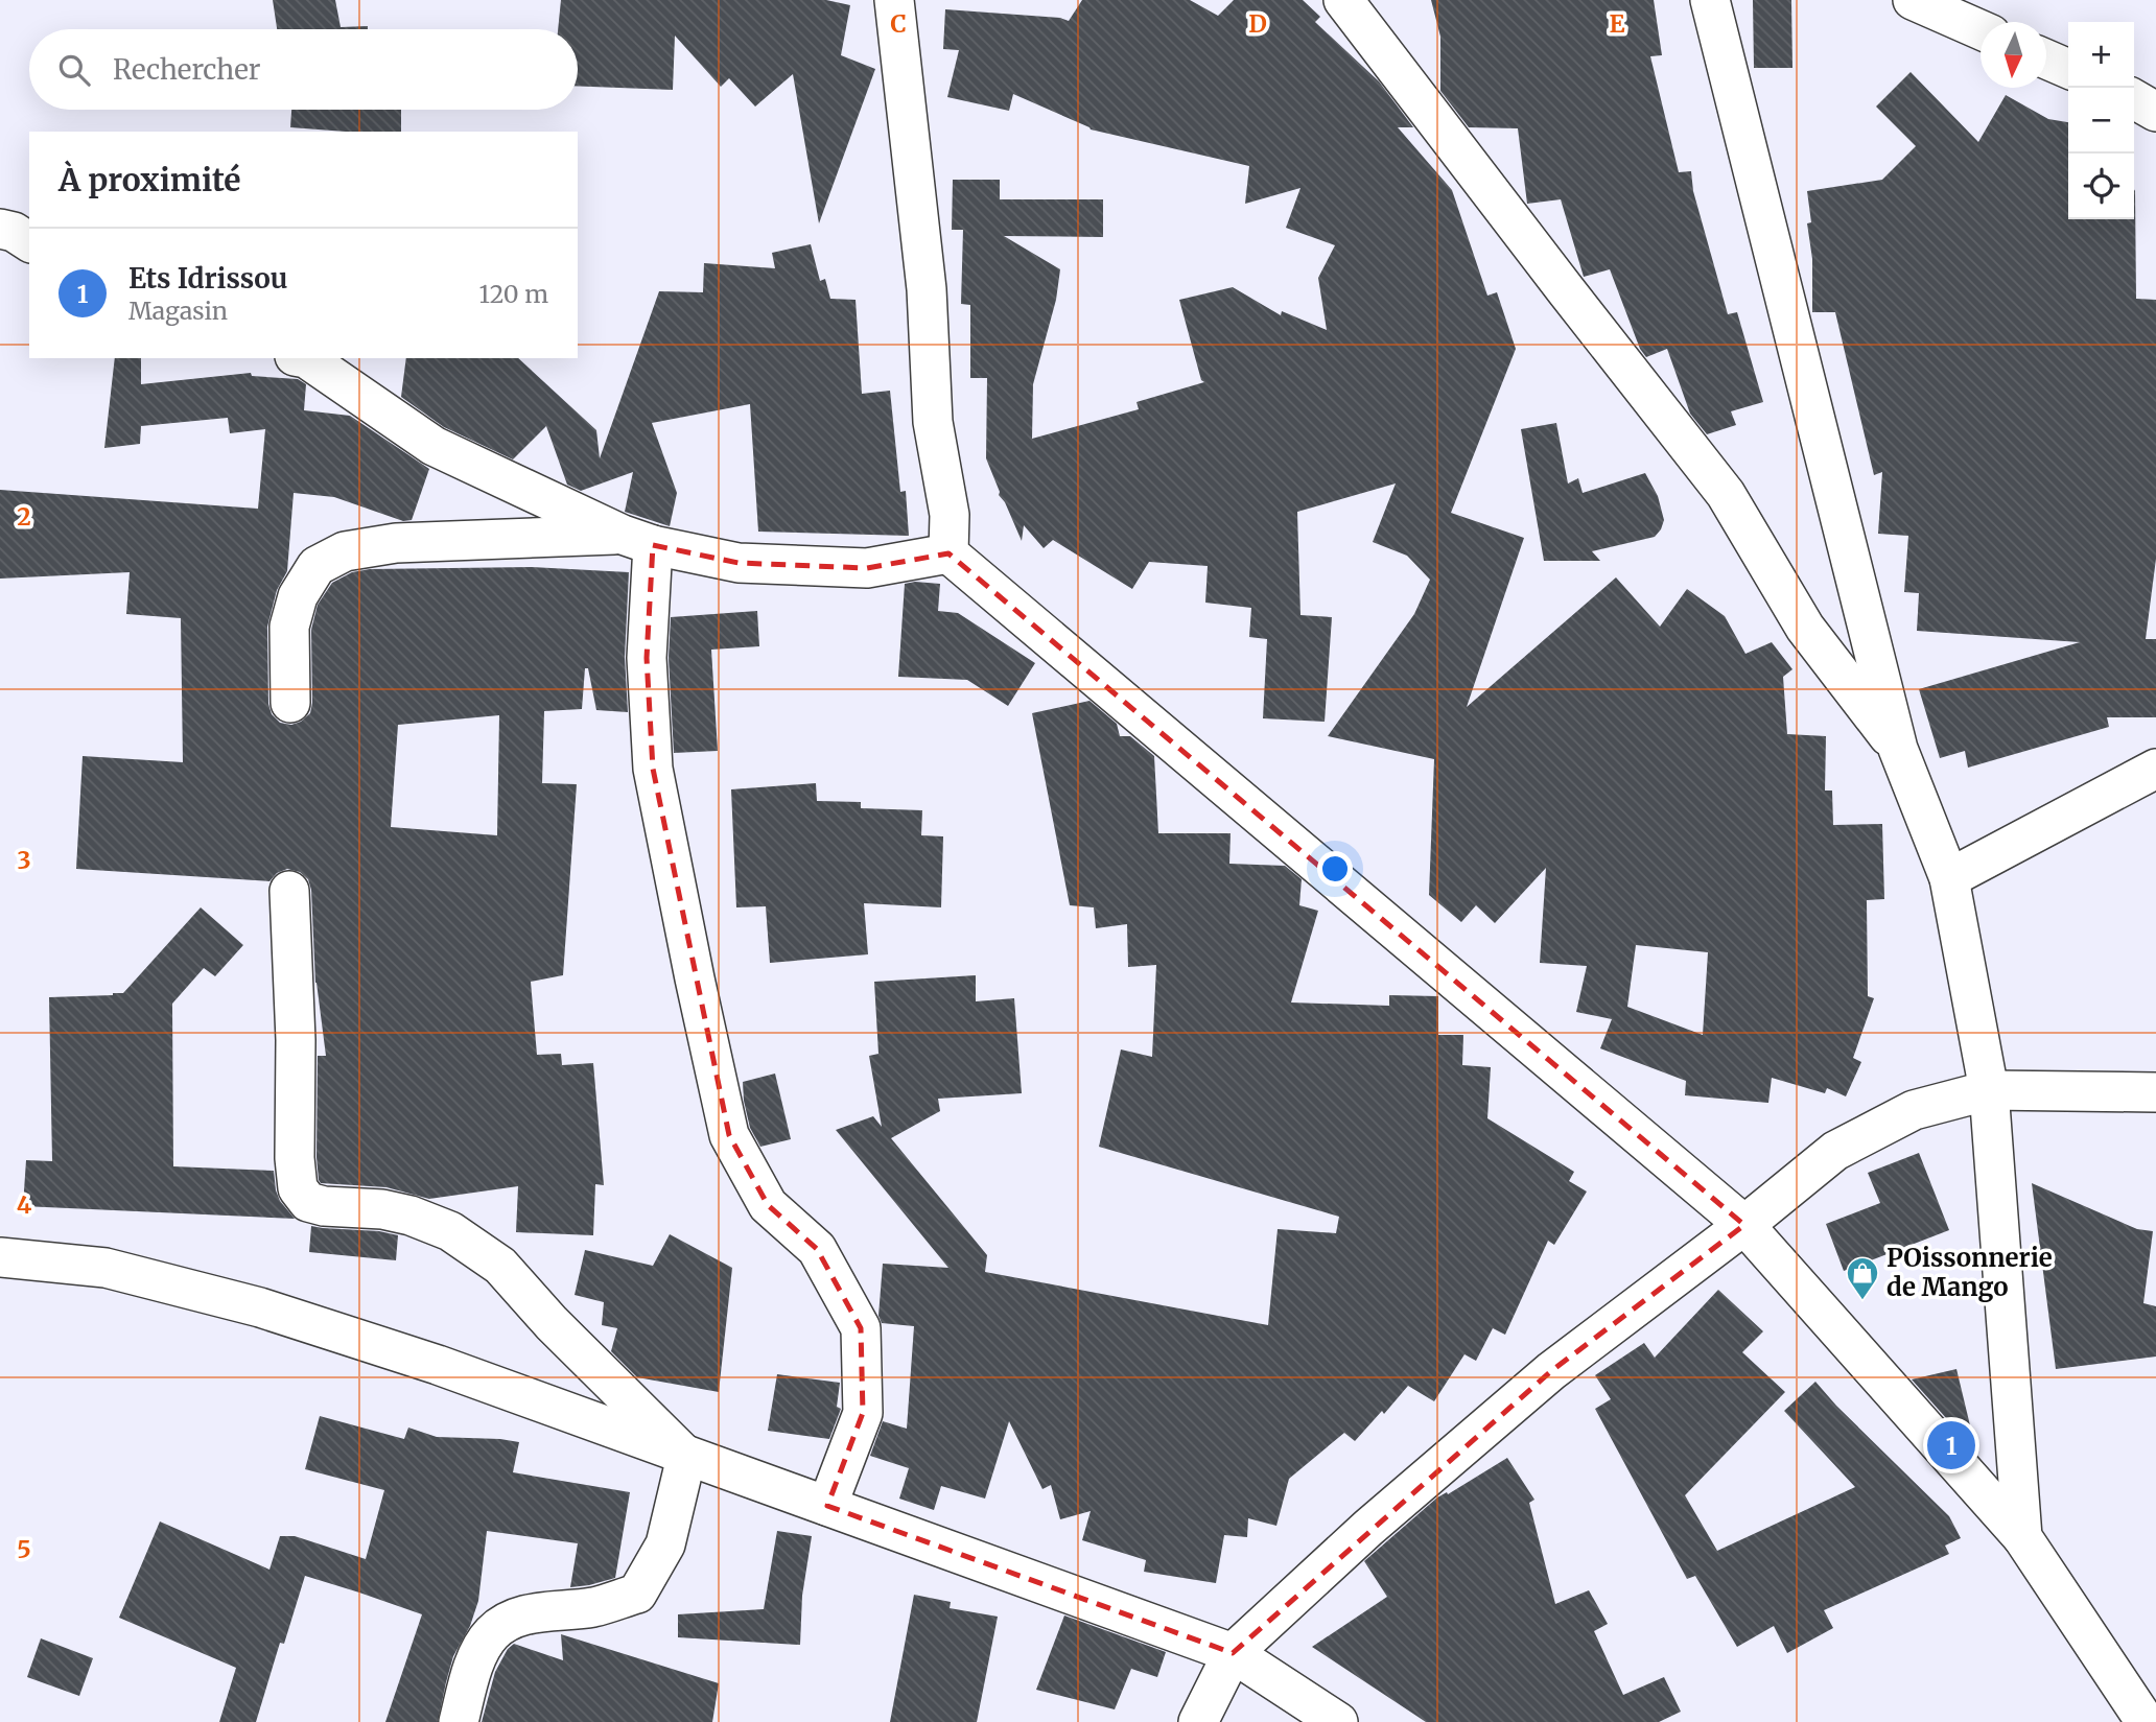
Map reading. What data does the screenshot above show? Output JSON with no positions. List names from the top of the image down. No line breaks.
{"places":{"shop":["POissonnerie de Mango"]},"north":"bottom","page":{"map_buttons":["+","−"],"search":"Rechercher","heading":"À proximité","list":[{"mark":"1","name":"Ets Idrissou","note":"Magasin","value":"120 m"}],"pins":"1"},"grid":{"columns":["C","D","E"],"rows":["2","3","4","5"]}}
